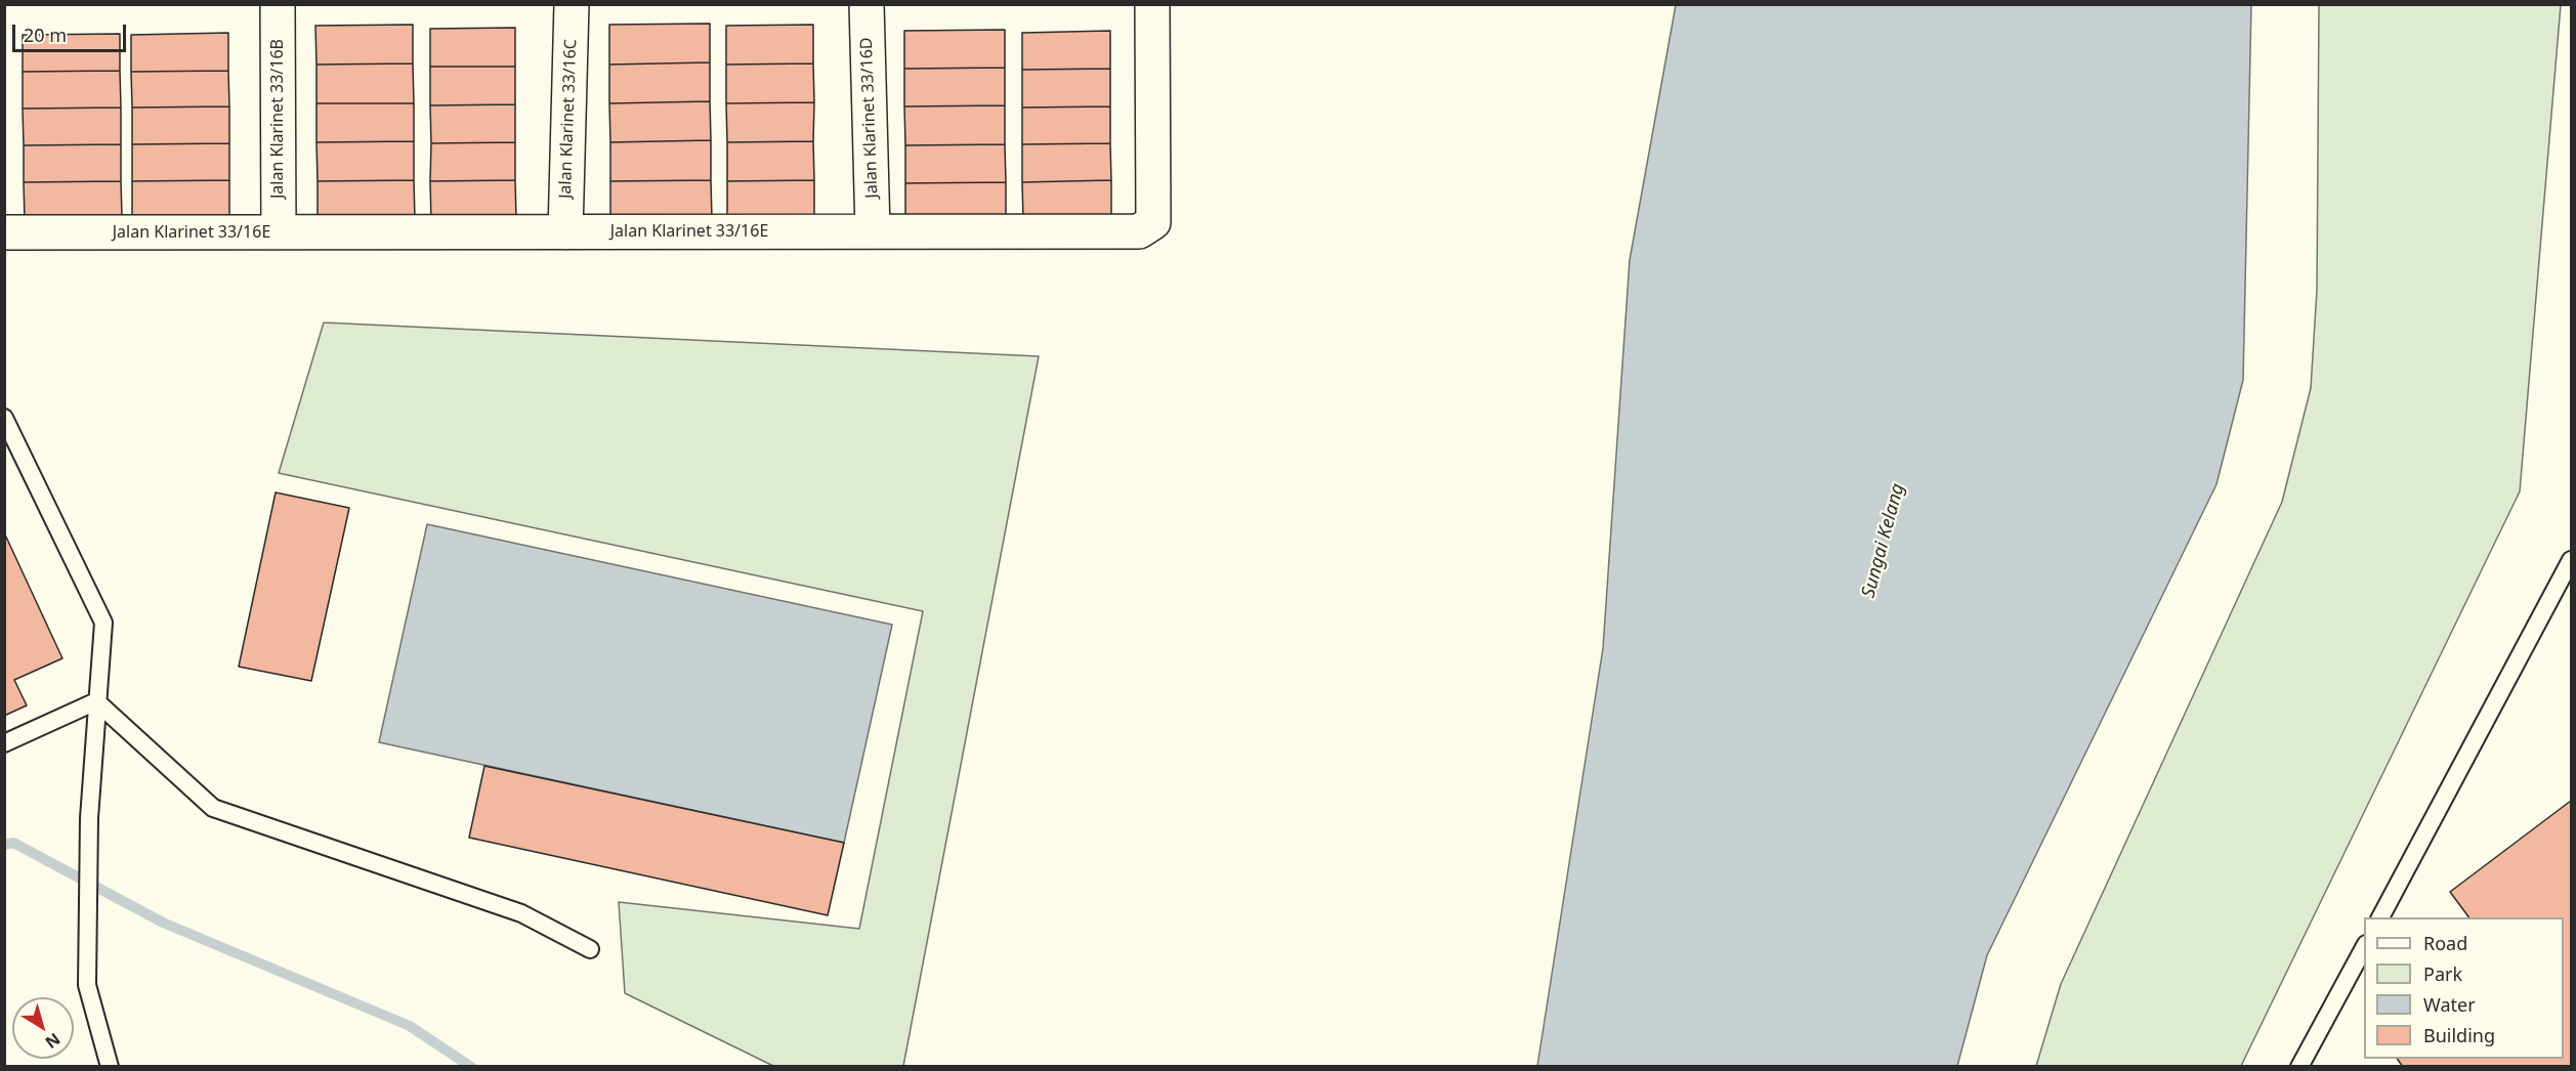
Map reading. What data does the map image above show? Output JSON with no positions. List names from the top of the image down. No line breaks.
{"streets":{"street":["Jalan Klarinet 33/16D","Jalan Klarinet 33/16B","Jalan Klarinet 33/16C","Jalan Klarinet 33/16E"]},"crossings":[["Jalan Klarinet 33/16D","Jalan Klarinet 33/16E"],["Jalan Klarinet 33/16B","Jalan Klarinet 33/16E"],["Jalan Klarinet 33/16C","Jalan Klarinet 33/16E"]],"water":["Sungai Kelang"],"legend":["Road","Park","Water","Building"],"scale_bar":"20 m","north":"bottom right"}
